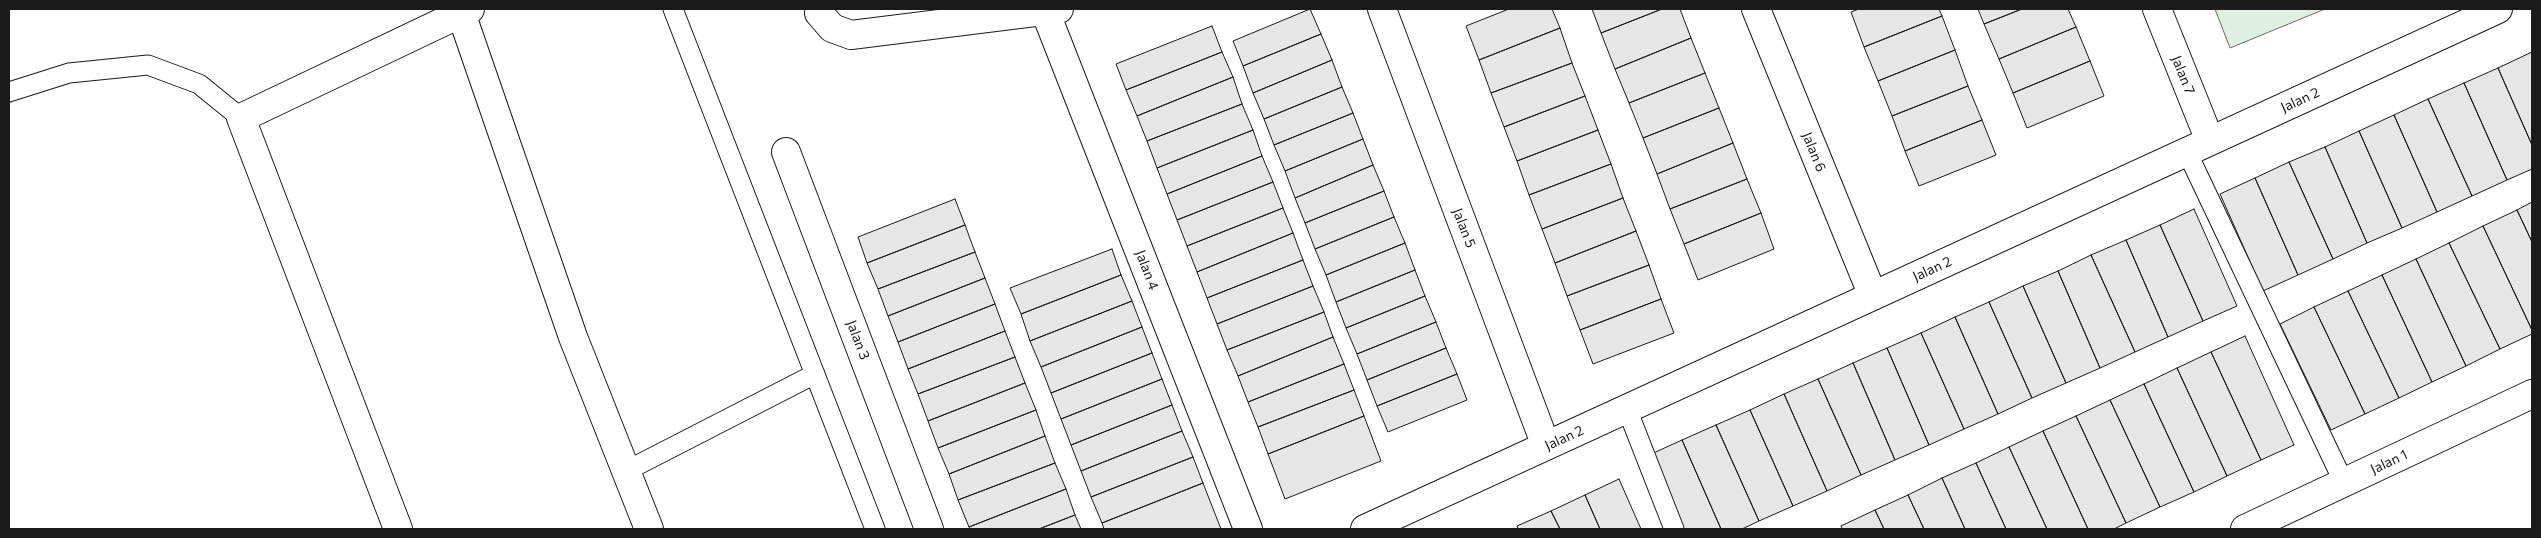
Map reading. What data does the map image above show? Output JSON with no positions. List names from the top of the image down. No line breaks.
{"streets":{"street":["Jalan 7","Jalan 2","Jalan 6","Jalan 5","Jalan 4","Jalan 3","Jalan 1"]},"crossings":[["Jalan 7","Jalan 2"],["Jalan 2","Jalan 6"],["Jalan 2","Jalan 5"]]}
